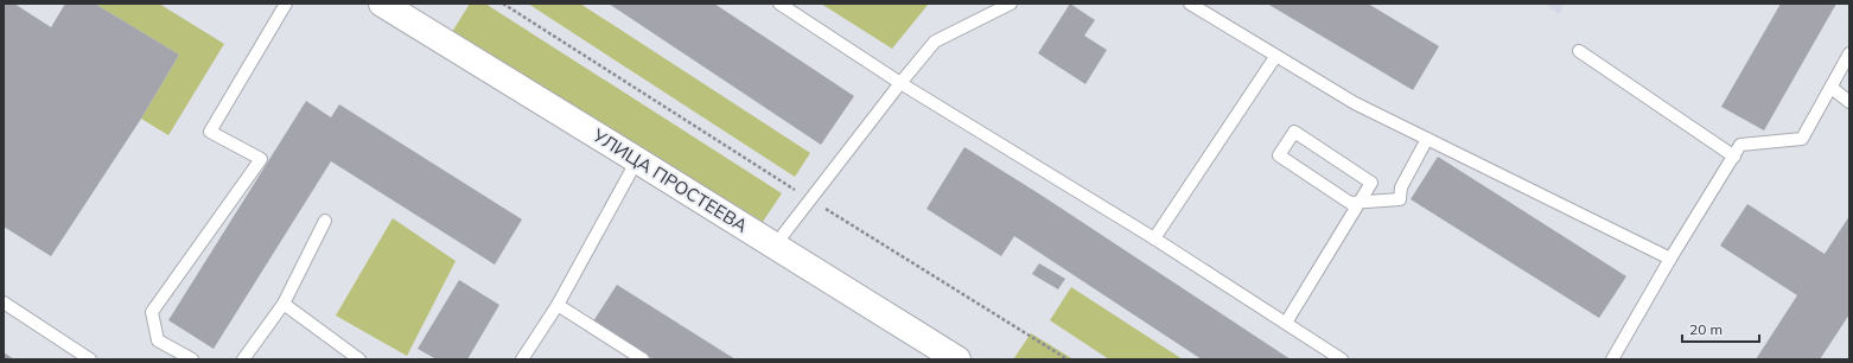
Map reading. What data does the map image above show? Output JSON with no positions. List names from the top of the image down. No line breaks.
{"streets":{"street":["УЛИЦА ПРОСТЕЕВА"]},"scale_bar":"20 m"}
